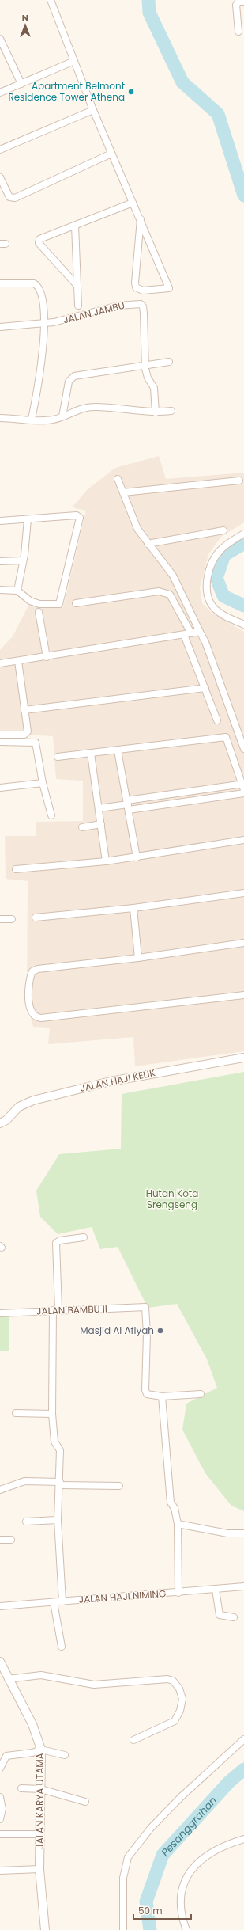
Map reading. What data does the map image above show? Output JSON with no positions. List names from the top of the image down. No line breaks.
{"streets":{"street":["JALAN JAMBU","JALAN HAJI KELIK","JALAN BAMBU II","JALAN HAJI NIMING","JALAN KARYA UTAMA"]},"water":["Pesanggrahan"],"parks":["Hutan Kota Srengseng"],"places":["Apartment Belmont Residence Tower Athena","Masjid Al Afiyah"],"scale_bar":"50 m","north":"top"}
